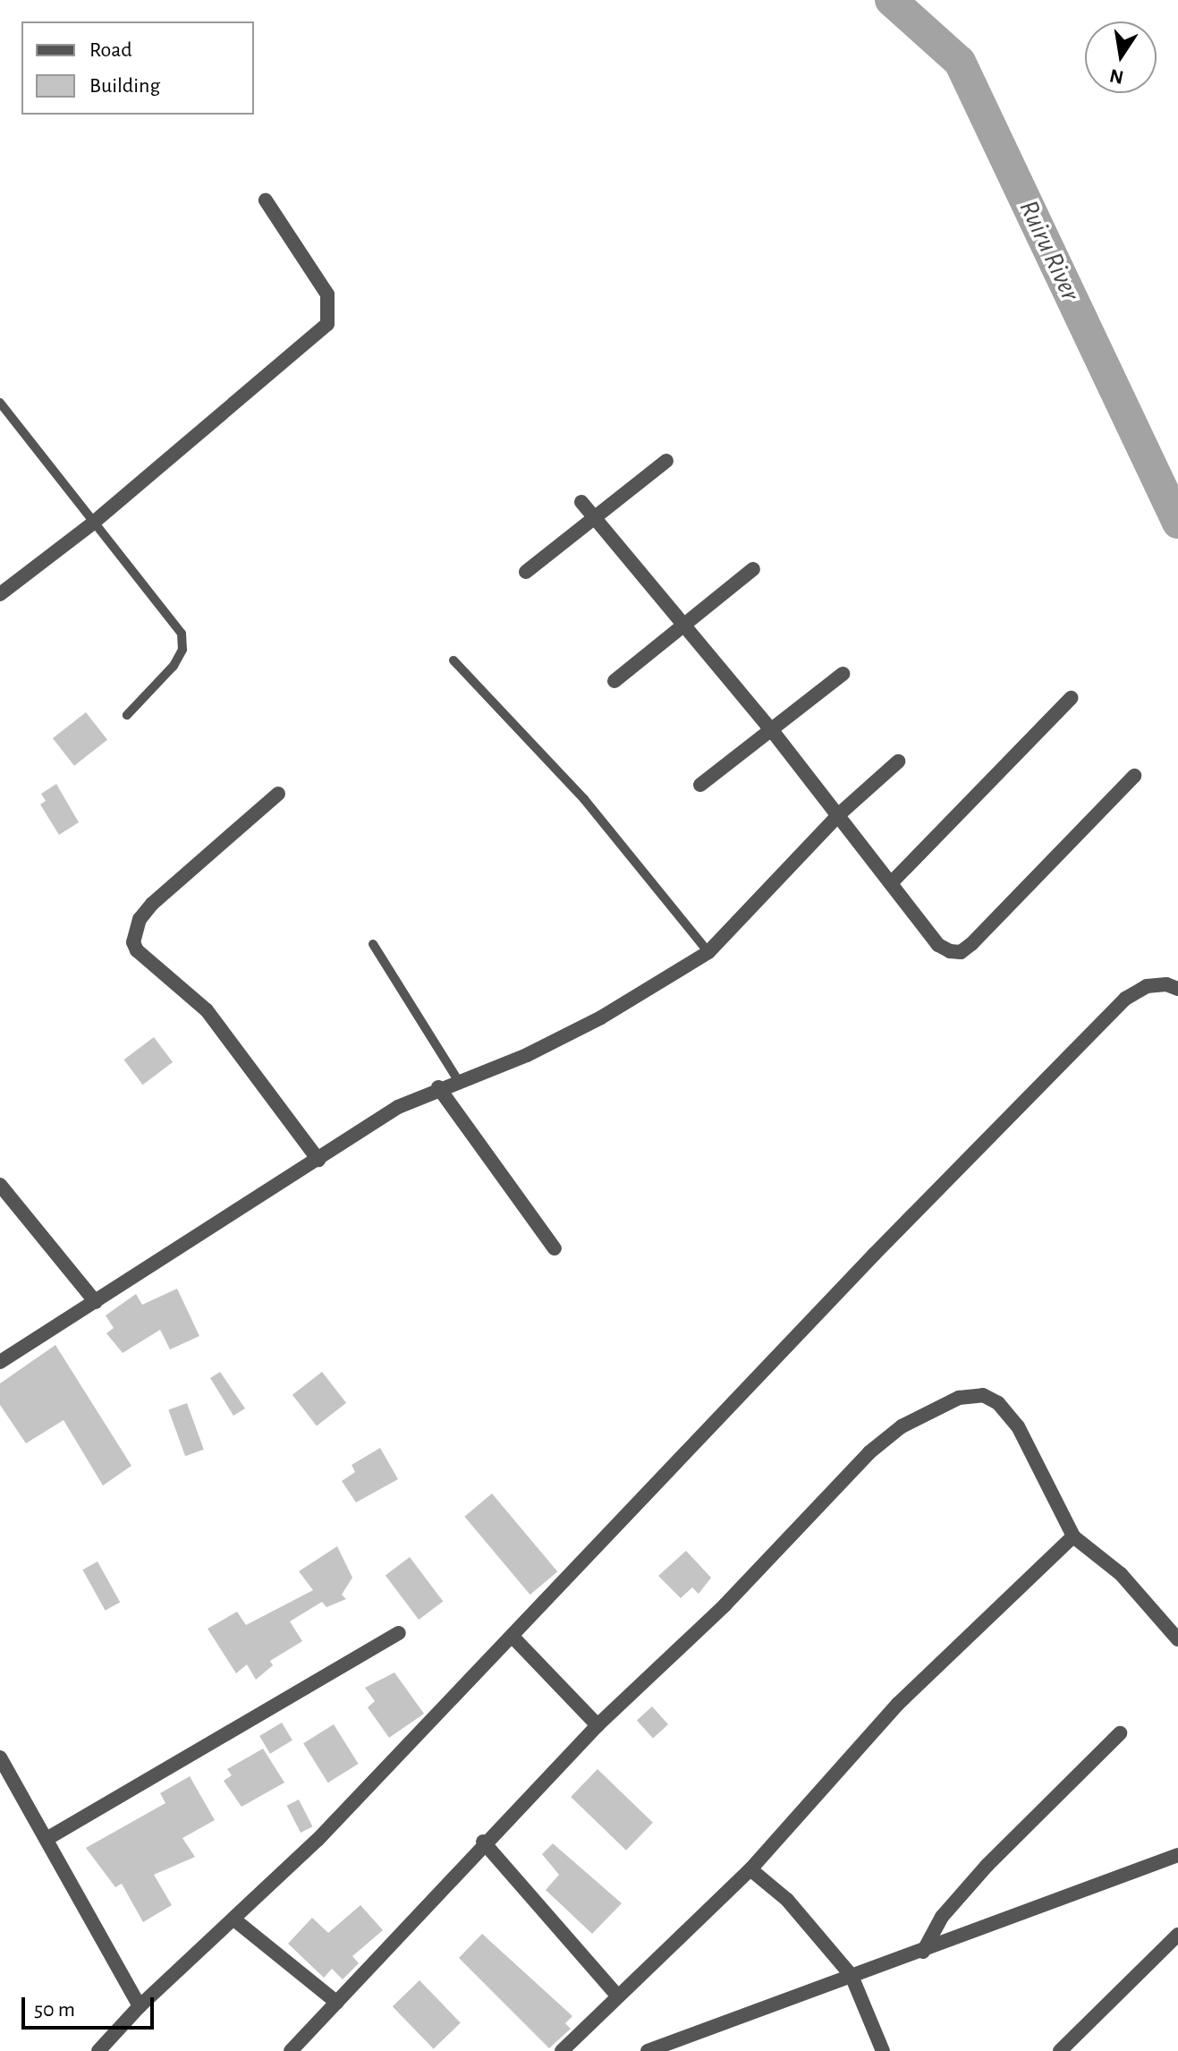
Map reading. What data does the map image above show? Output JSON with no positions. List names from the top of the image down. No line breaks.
{"water":["Ruiru River"],"legend":["Road","Building"],"scale_bar":"50 m","north":"bottom"}
